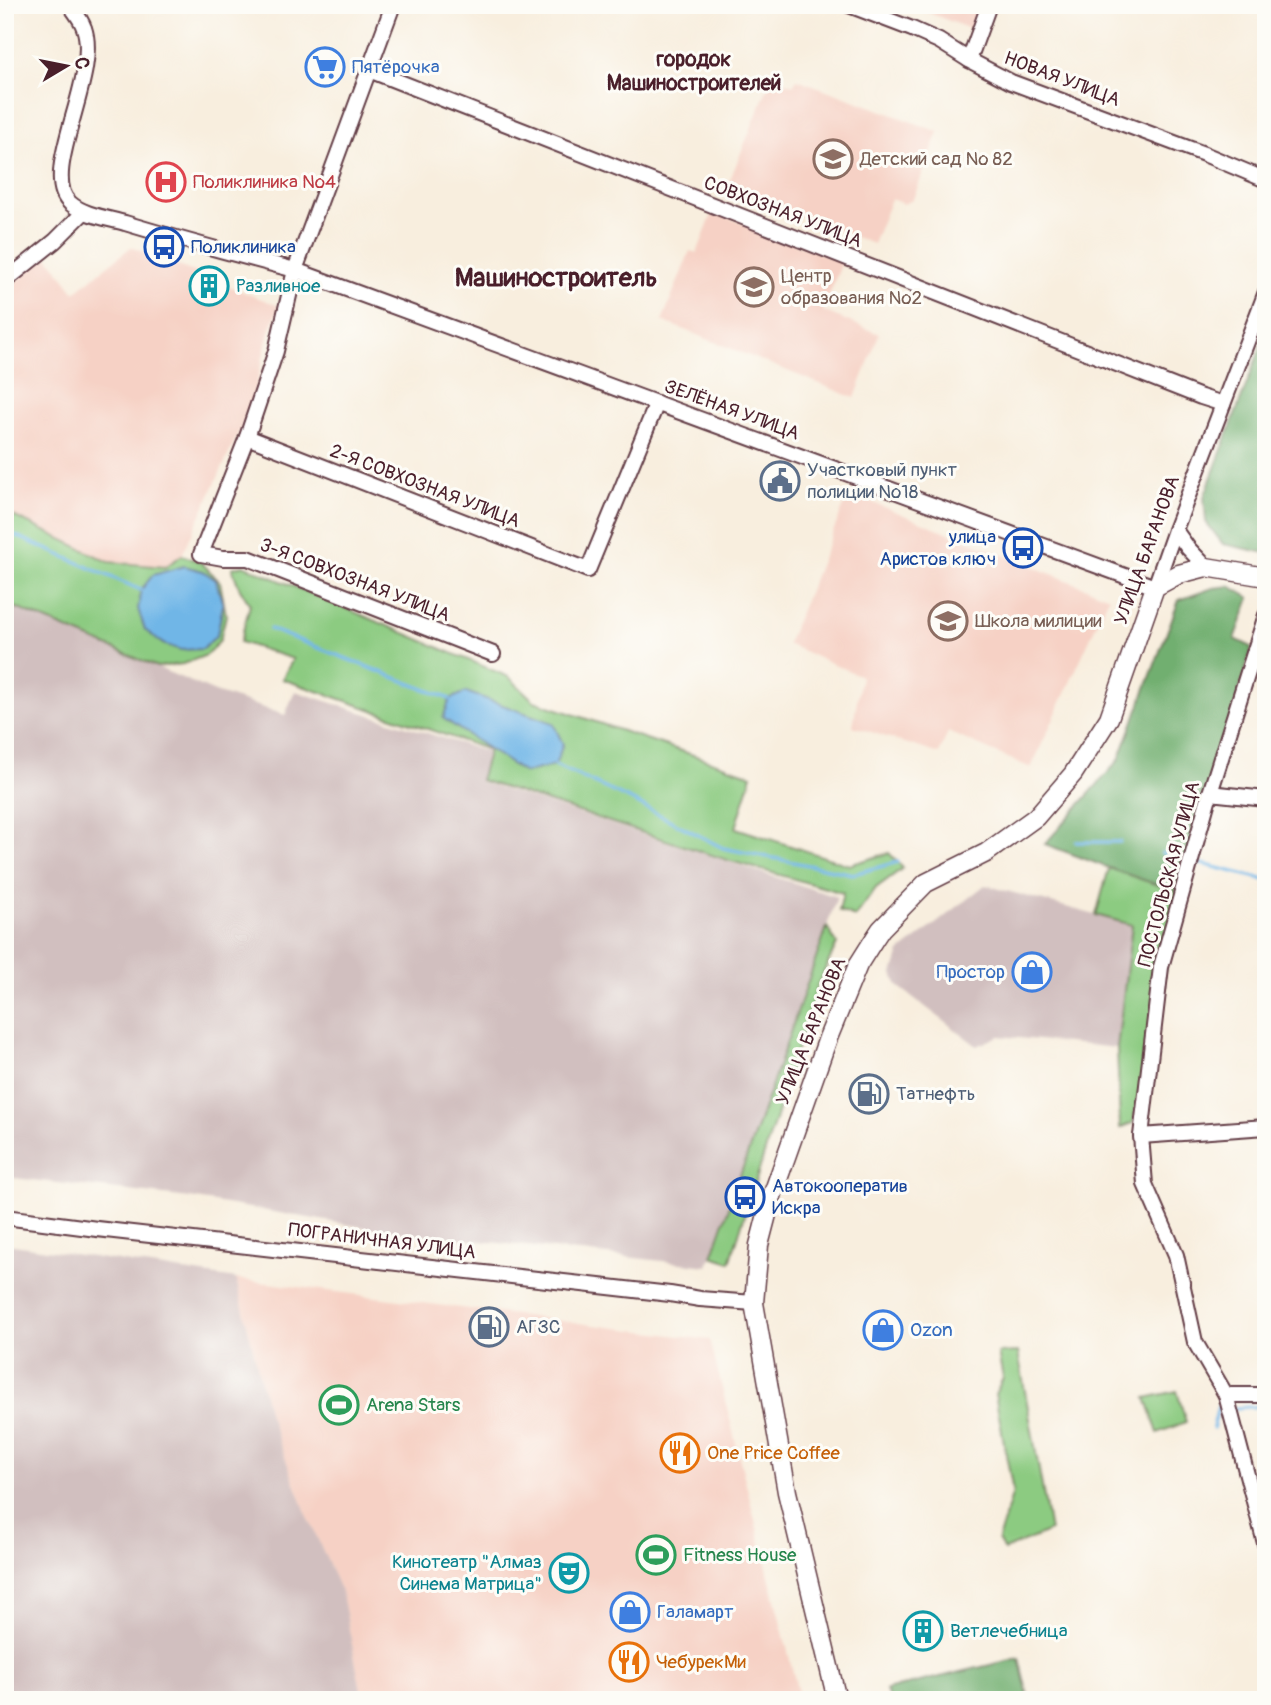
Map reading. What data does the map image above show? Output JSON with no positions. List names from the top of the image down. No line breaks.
{"streets":{"main road":["УЛИЦА БАРАНОВА"],"street":["НОВАЯ УЛИЦА","СОВХОЗНАЯ УЛИЦА","ЗЕЛЁНАЯ УЛИЦА","2-Я СОВХОЗНАЯ УЛИЦА","3-Я СОВХОЗНАЯ УЛИЦА","ПОСТОЛЬСКАЯ УЛИЦА","ПОГРАНИЧНАЯ УЛИЦА"]},"crossings":[["СОВХОЗНАЯ УЛИЦА","УЛИЦА БАРАНОВА"],["ЗЕЛЁНАЯ УЛИЦА","2-Я СОВХОЗНАЯ УЛИЦА"],["ЗЕЛЁНАЯ УЛИЦА","УЛИЦА БАРАНОВА"],["2-Я СОВХОЗНАЯ УЛИЦА","3-Я СОВХОЗНАЯ УЛИЦА"],["УЛИЦА БАРАНОВА","ПОГРАНИЧНАЯ УЛИЦА"]],"districts":["городок Машиностроителей","Машиностроитель"],"places":{"supermarket":["Пятёрочка"],"school or university":["Детский сад № 82","Центр образования №2","Школа милиции"],"hospital":["Поликлиника №4"],"bus stop":["Поликлиника","улица Аристов ключ","Автокооператив Искра"],"building":["Разливное","Ветлечебница"],"public building":["Участковый пункт полиции №18"],"shop":["Простор","Ozon","Галамарт"],"fuel station":["Татнефть","АГЗС"],"sports":["Arena Stars","Fitness House"],"restaurant":["One Price Coffee","ЧебурекМи"],"theatre":["Кинотеатр \"Алмаз Синема Матрица\""]},"north":"right"}
